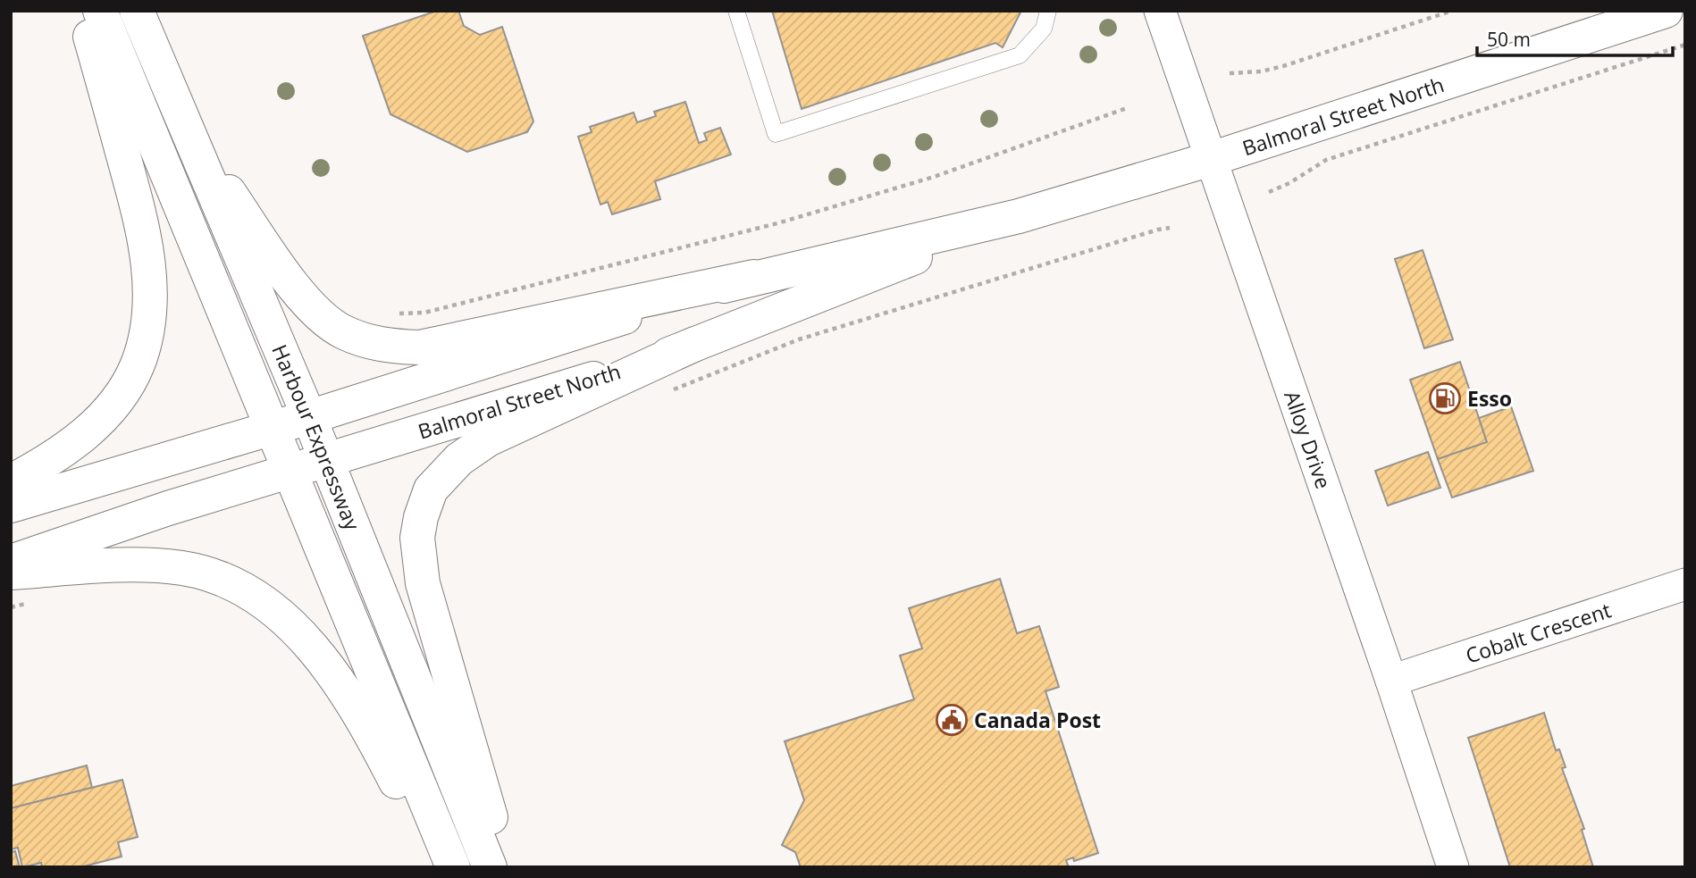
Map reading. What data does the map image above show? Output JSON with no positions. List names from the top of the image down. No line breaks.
{"streets":{"main road":["Balmoral Street North","Harbour Expressway"],"street":["Alloy Drive","Cobalt Crescent"]},"crossings":[["Balmoral Street North","Harbour Expressway"],["Balmoral Street North","Alloy Drive"],["Alloy Drive","Cobalt Crescent"]],"places":{"fuel station":["Esso"],"public building":["Canada Post"]},"scale_bar":"50 m"}
